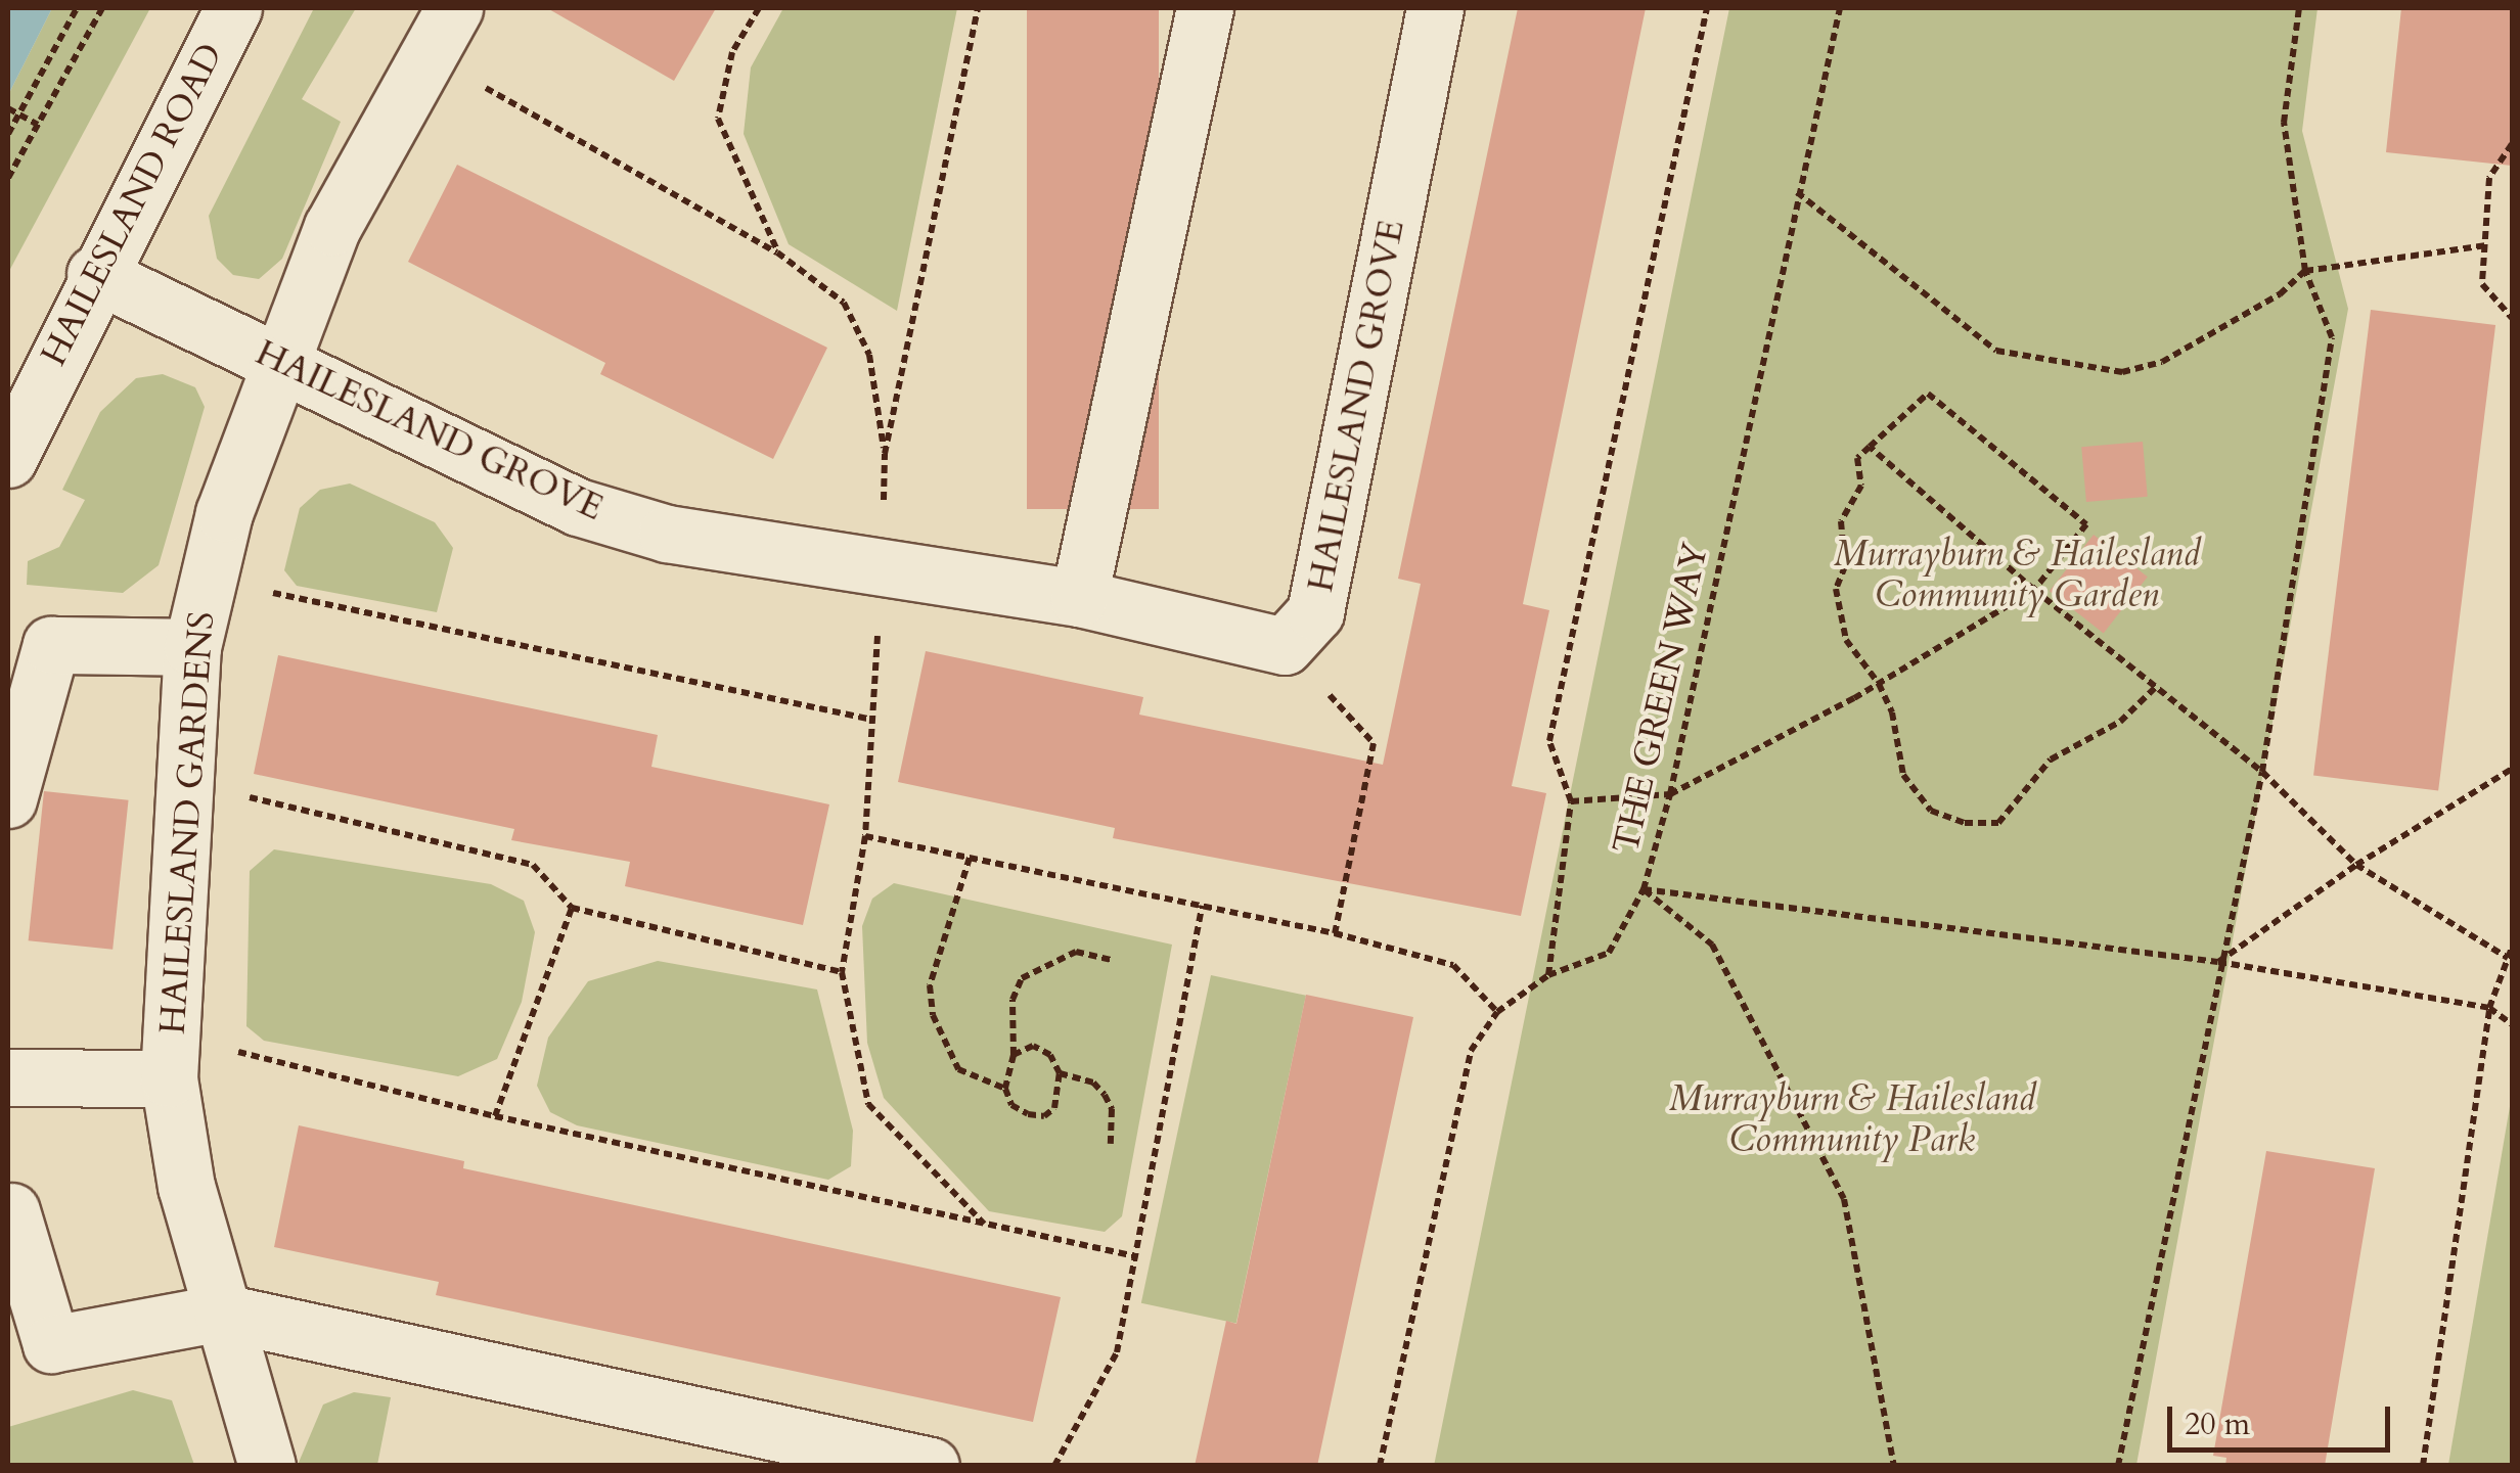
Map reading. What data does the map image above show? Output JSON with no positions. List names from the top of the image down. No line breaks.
{"streets":{"street":["HAILESLAND ROAD","HAILESLAND GROVE","HAILESLAND GARDENS"],"path":["THE GREEN WAY"]},"crossings":[["HAILESLAND ROAD","HAILESLAND GROVE"],["HAILESLAND GROVE","HAILESLAND GARDENS"]],"parks":["Murrayburn & Hailesland Community Garden","Murrayburn & Hailesland Community Park"],"scale_bar":"20 m"}
